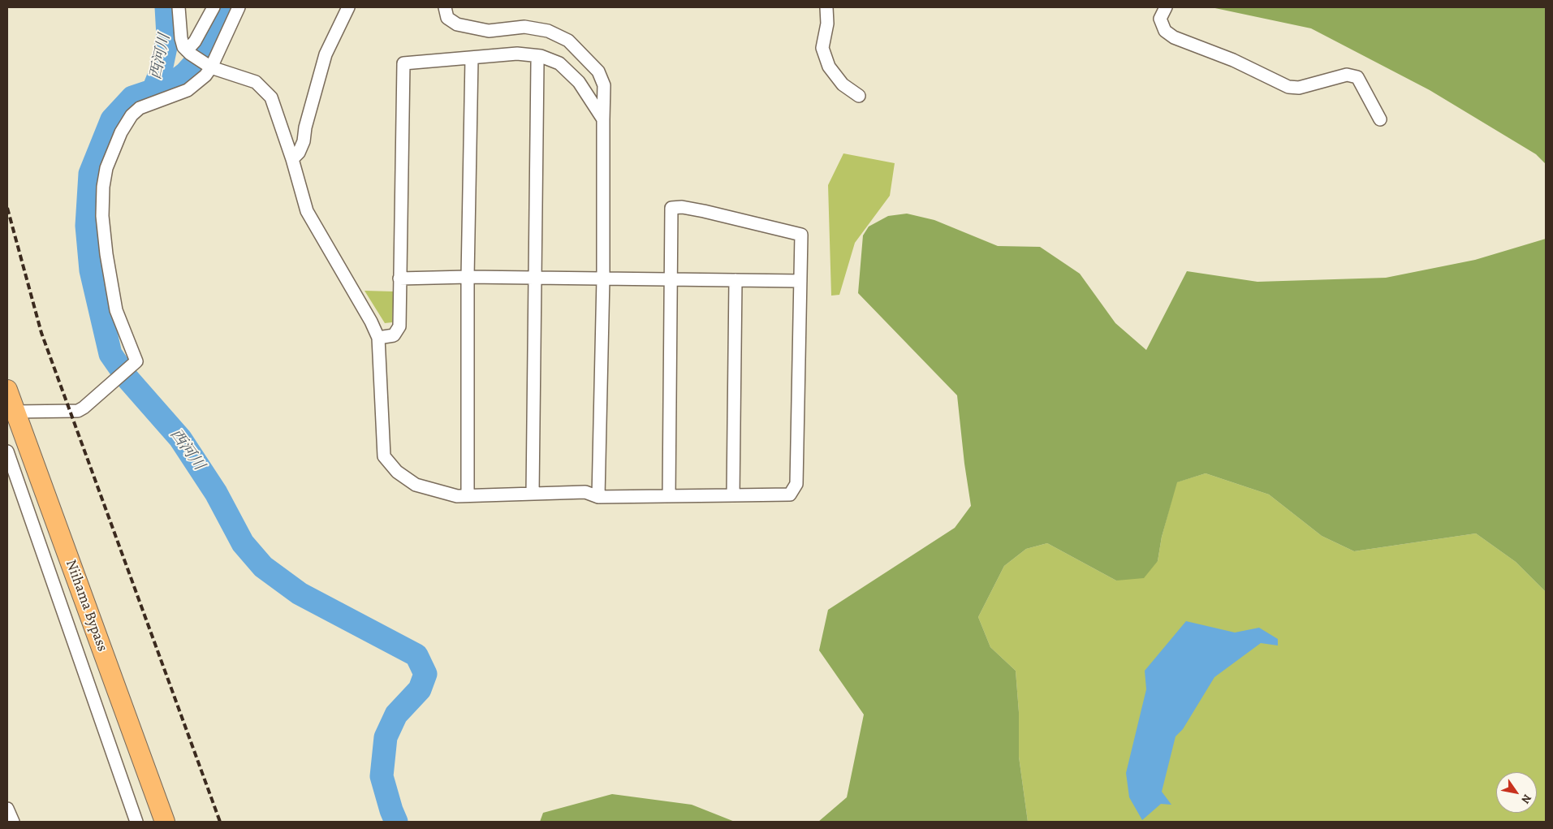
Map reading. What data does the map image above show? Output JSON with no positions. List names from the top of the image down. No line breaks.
{"streets":{"highway":["Niihama Bypass"]},"water":["西河川"],"north":"bottom right"}
